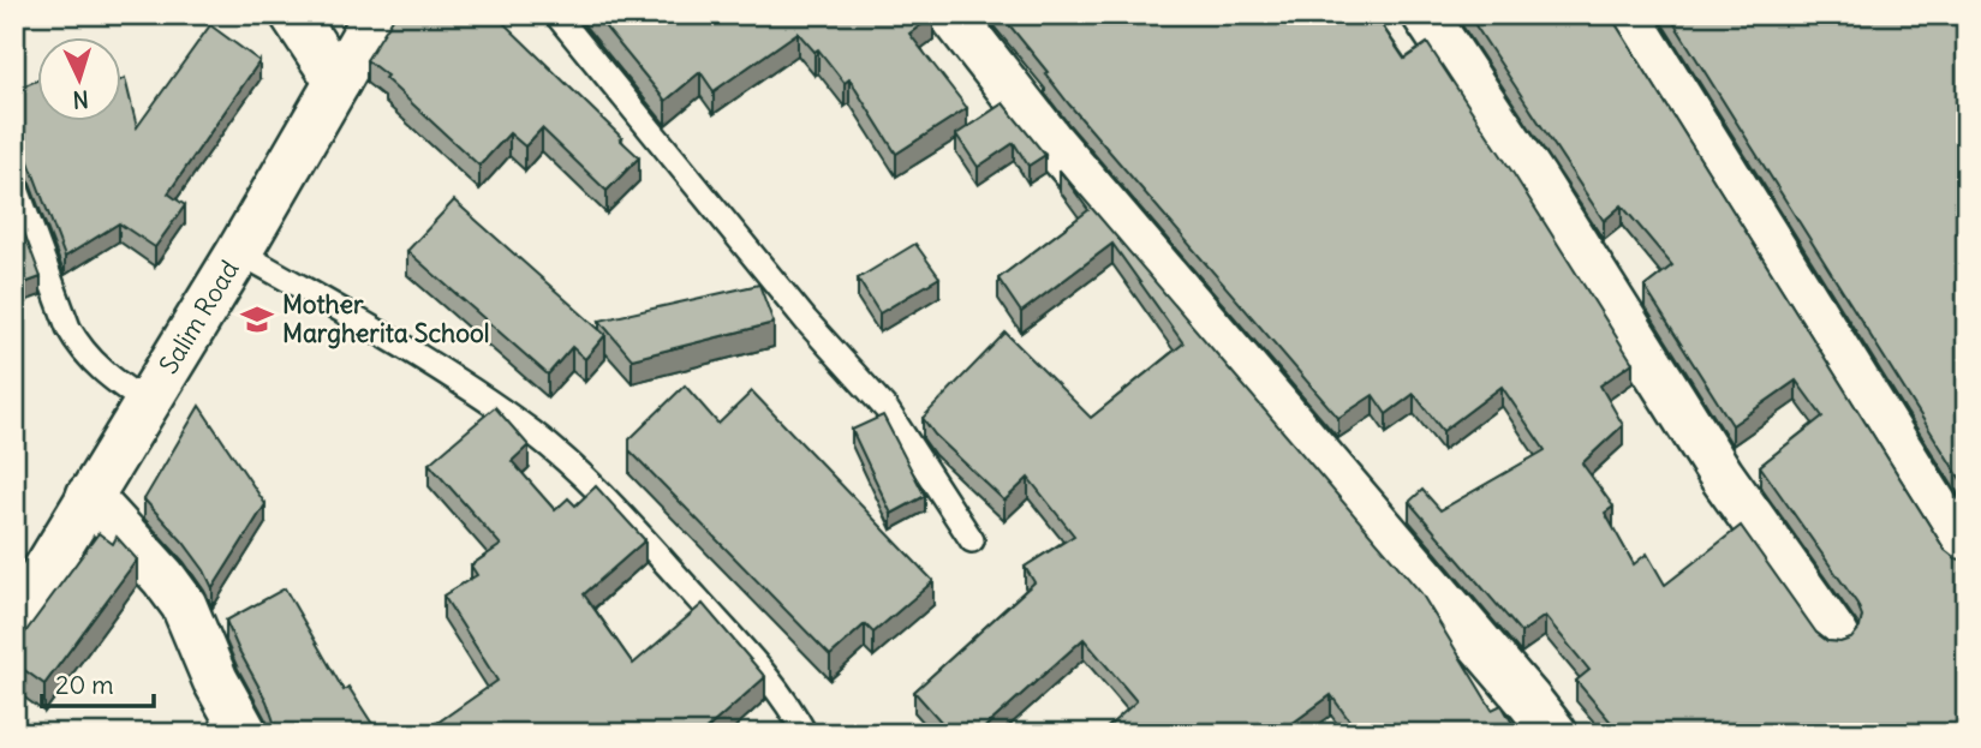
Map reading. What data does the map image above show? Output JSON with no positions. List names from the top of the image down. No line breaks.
{"streets":{"street":["Salim Road"]},"places":{"school or university":["Mother Margherita School"]},"scale_bar":"20 m","north":"bottom"}
